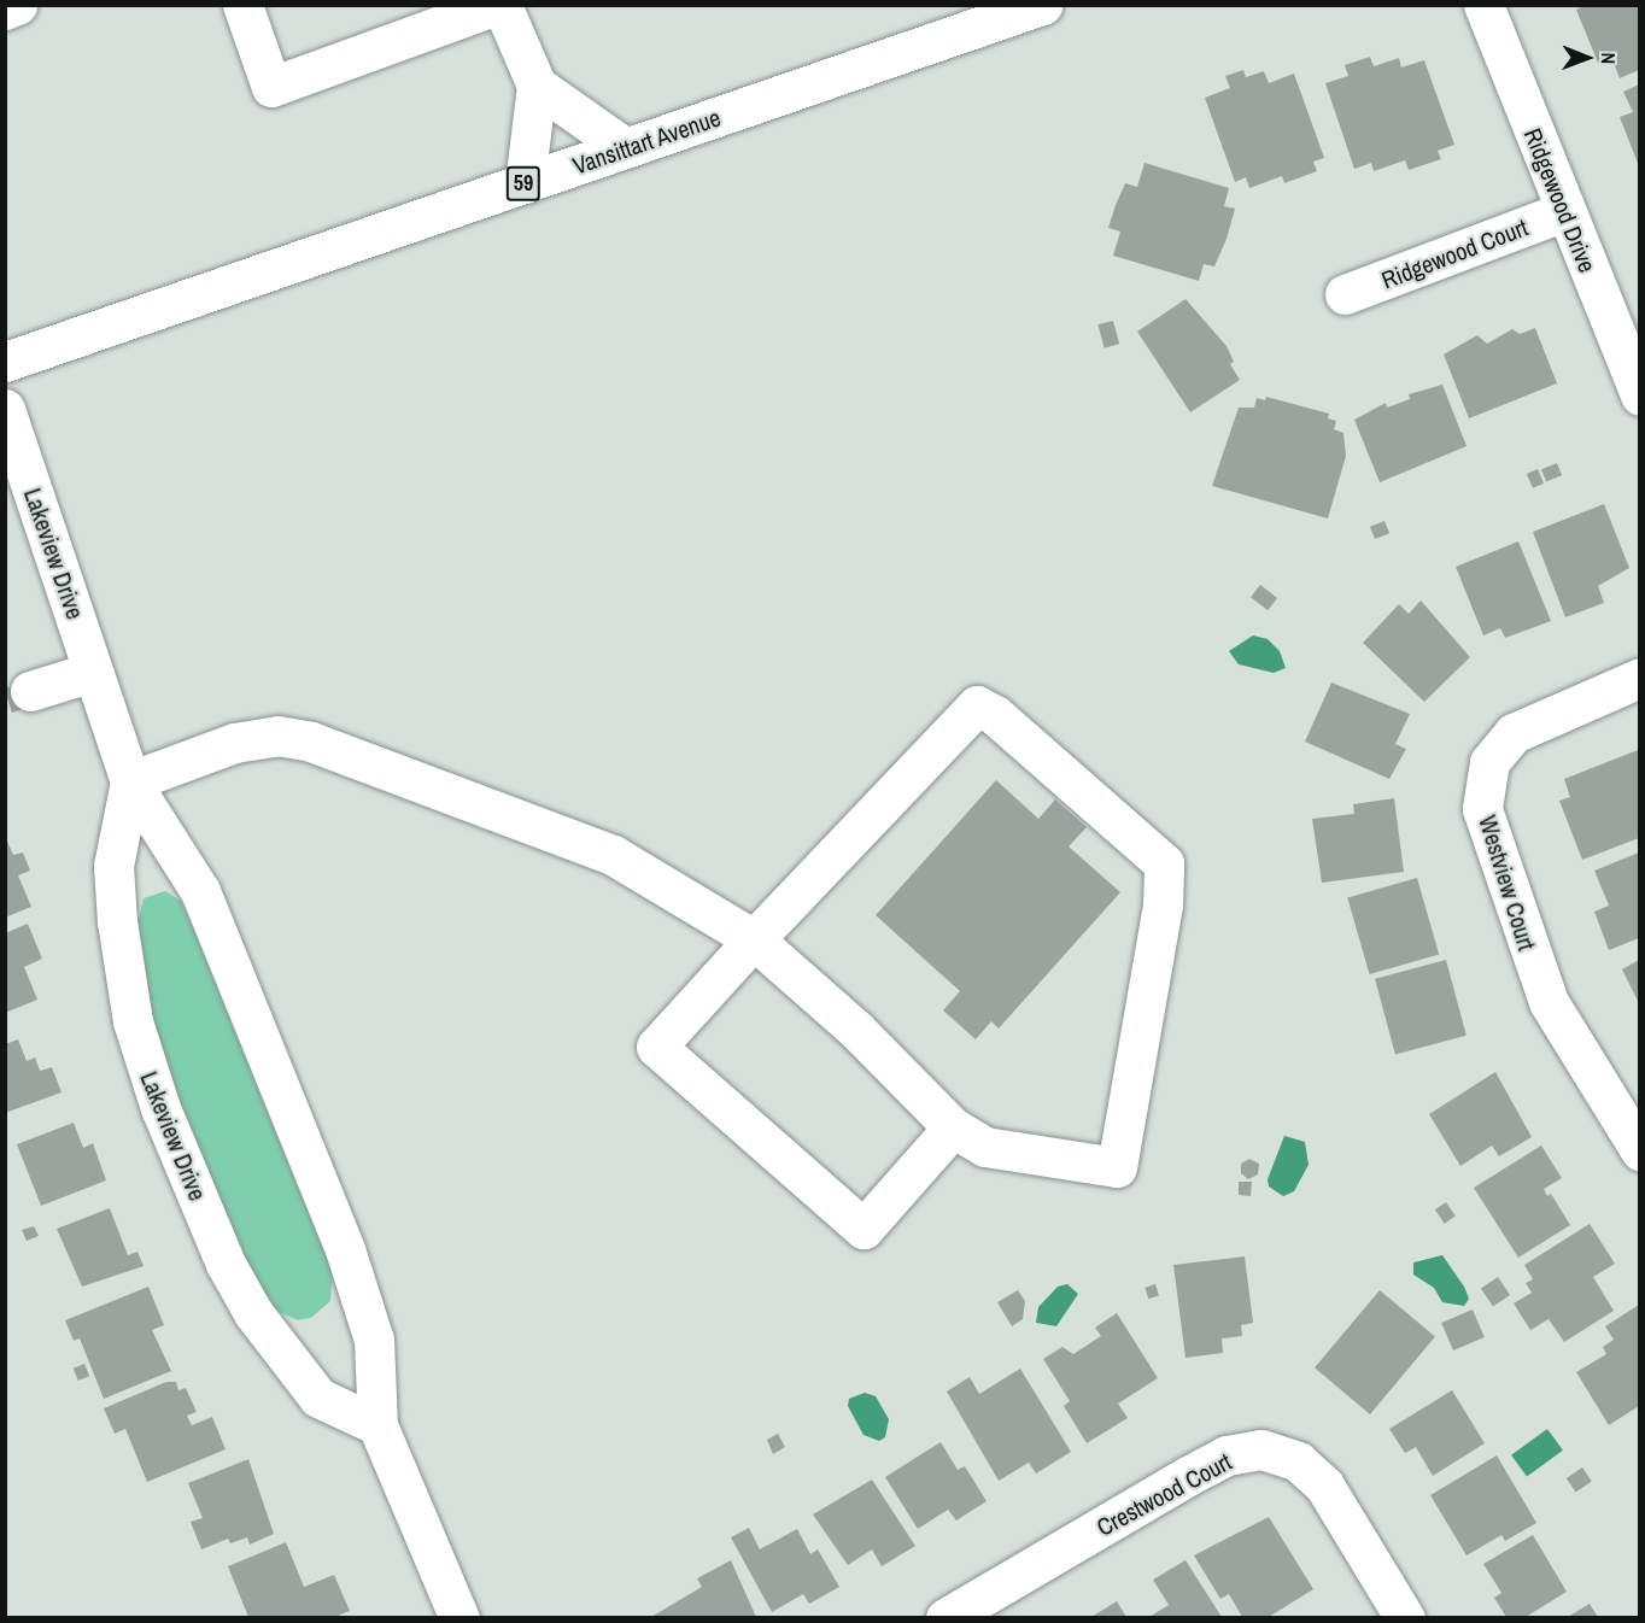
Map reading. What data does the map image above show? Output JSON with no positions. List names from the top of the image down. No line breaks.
{"streets":{"street":["Vansittart Avenue","59","Ridgewood Drive","Ridgewood Court","Lakeview Drive","Westview Court","Crestwood Court"]},"crossings":[["Ridgewood Drive","Ridgewood Court"]],"north":"right"}
